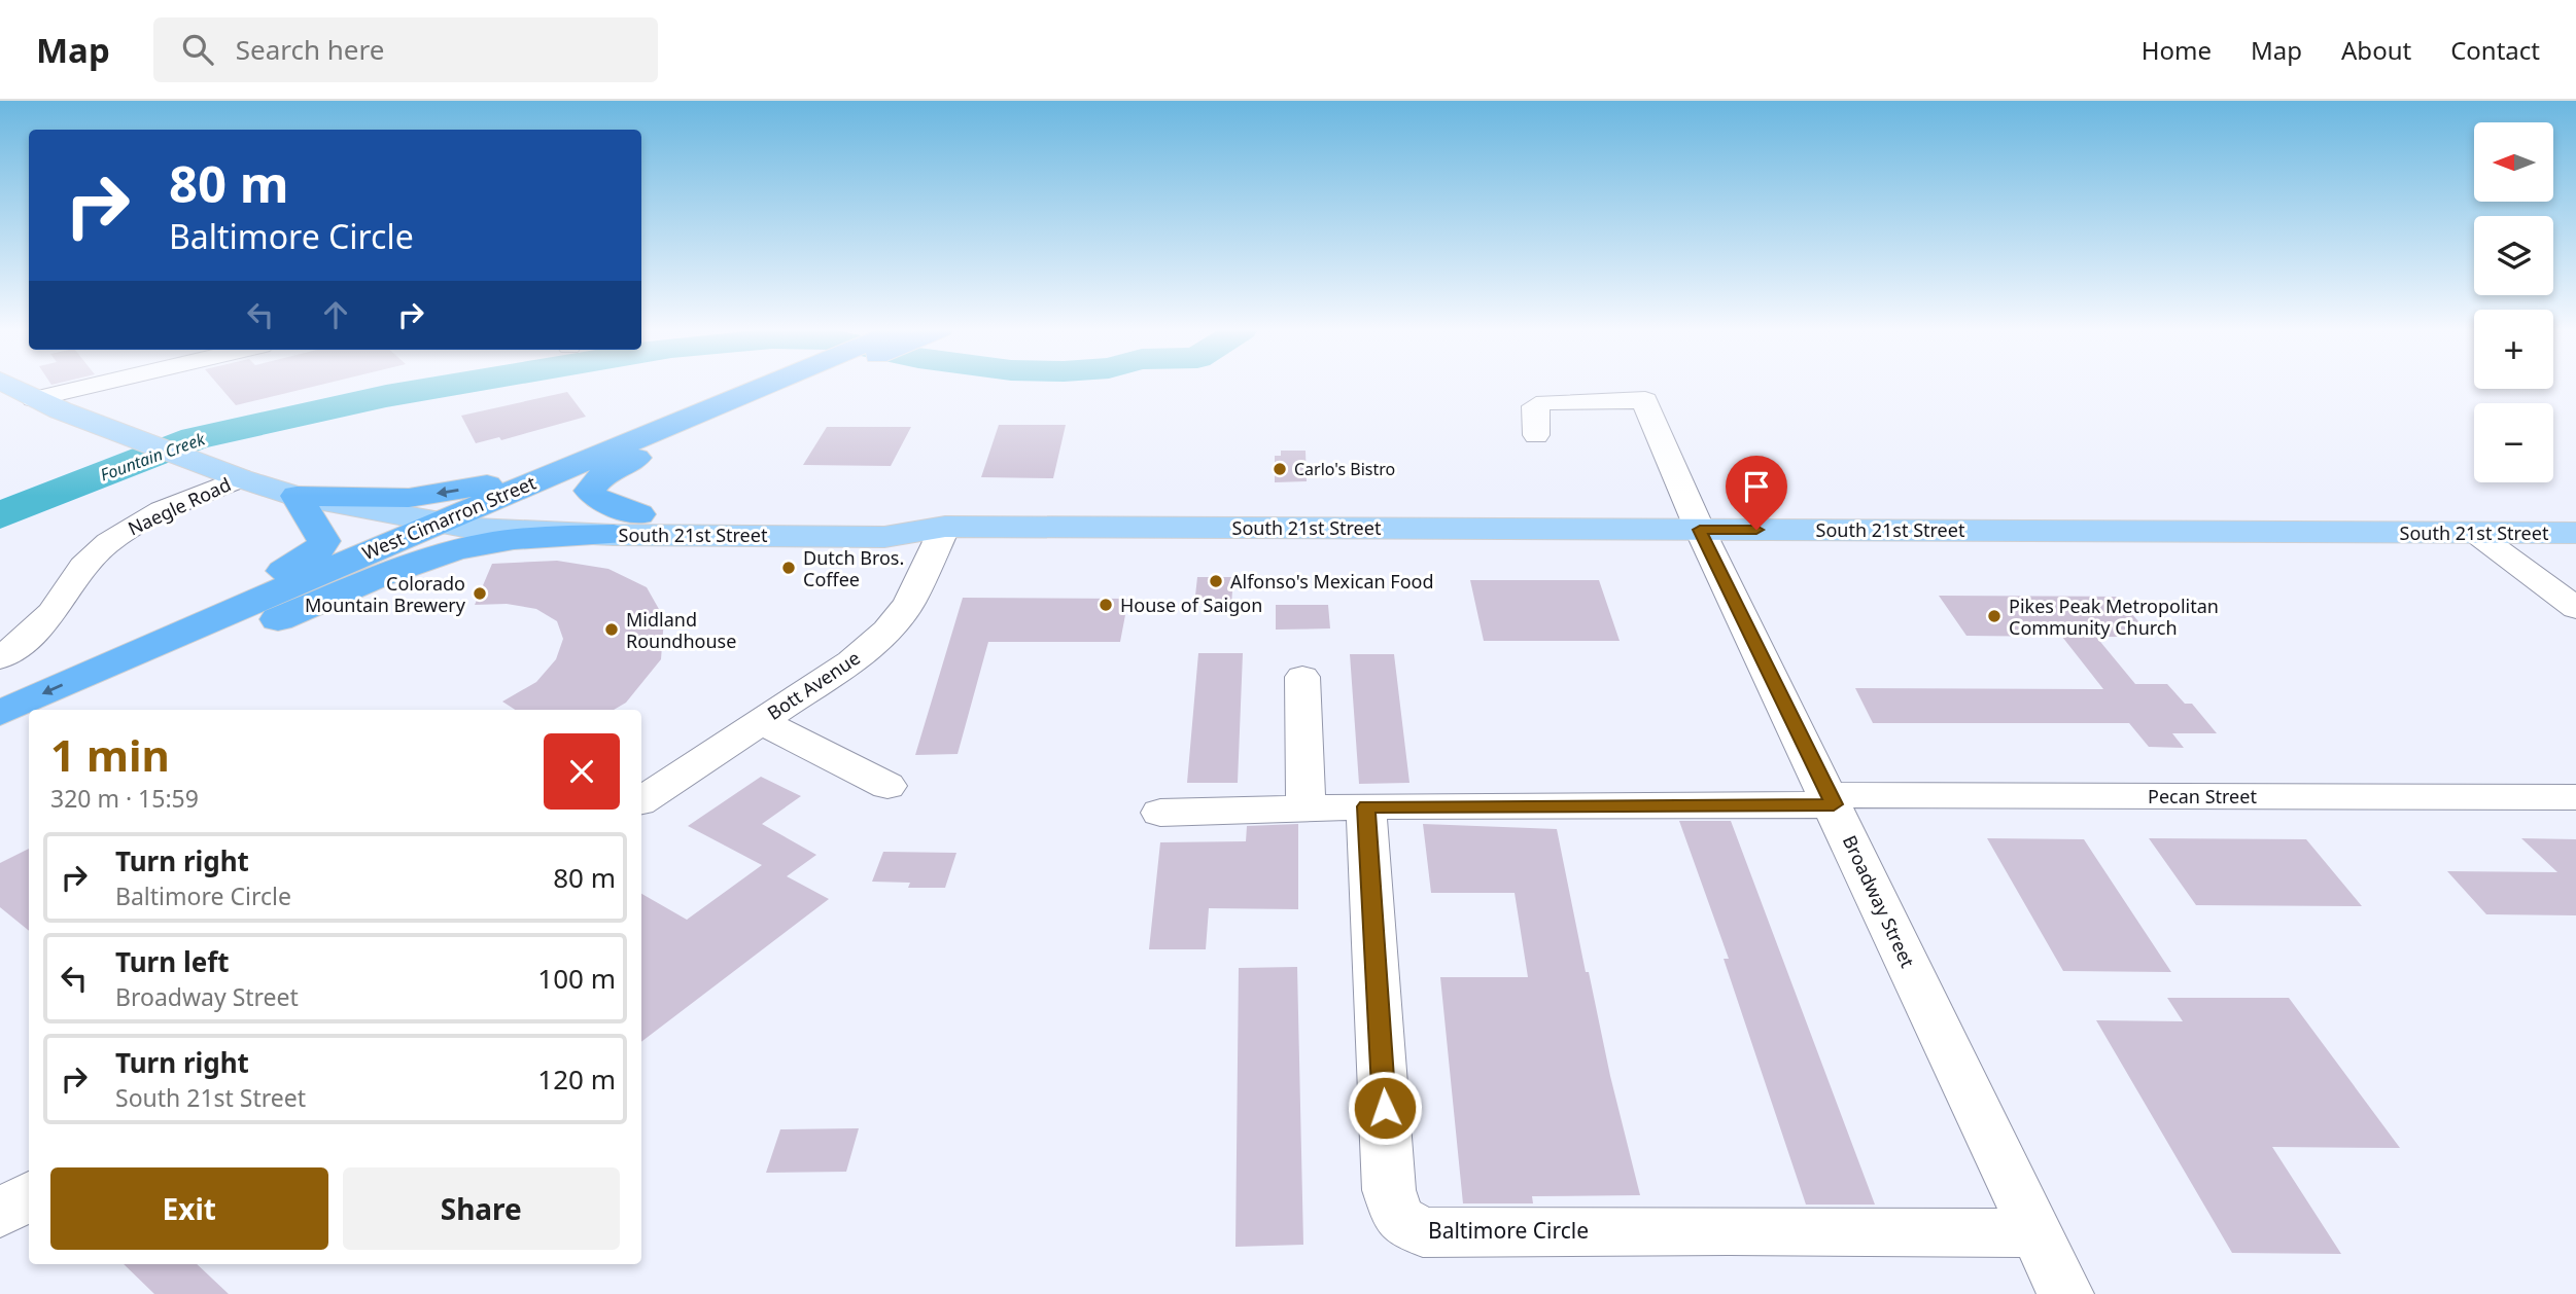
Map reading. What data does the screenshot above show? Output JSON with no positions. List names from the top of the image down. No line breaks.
{"streets":{"highway":["West Cimarron Street"],"main road":["South 21st Street"],"street":["Naegle Road","Bott Avenue","Pecan Street","Broadway Street","Baltimore Circle"]},"crossings":[["Naegle Road","South 21st Street"],["West Cimarron Street","South 21st Street"],["South 21st Street","Bott Avenue"],["South 21st Street","Broadway Street"],["Pecan Street","Broadway Street"],["Broadway Street","Baltimore Circle"]],"water":["Fountain Creek"],"places":["Carlo's Bistro","Dutch Bros. Coffee","Alfonso's Mexican Food","Colorado Mountain Brewery","House of Saigon","Pikes Peak Metropolitan Community Church","Midland Roundhouse"],"north":"left","page":{"header":"Map","search":"Search here","nav":["Home","Map","About","Contact"],"map_buttons":["+","−"],"turn":["80 m","Baltimore Circle"],"heading":["1 min","320 m · 15:59"],"list":[{"name":"Turn right","note":"Baltimore Circle","value":"80 m"},{"name":"Turn left","note":"Broadway Street","value":"100 m"},{"name":"Turn right","note":"South 21st Street","value":"120 m"}],"buttons":["Exit","Share"]}}
